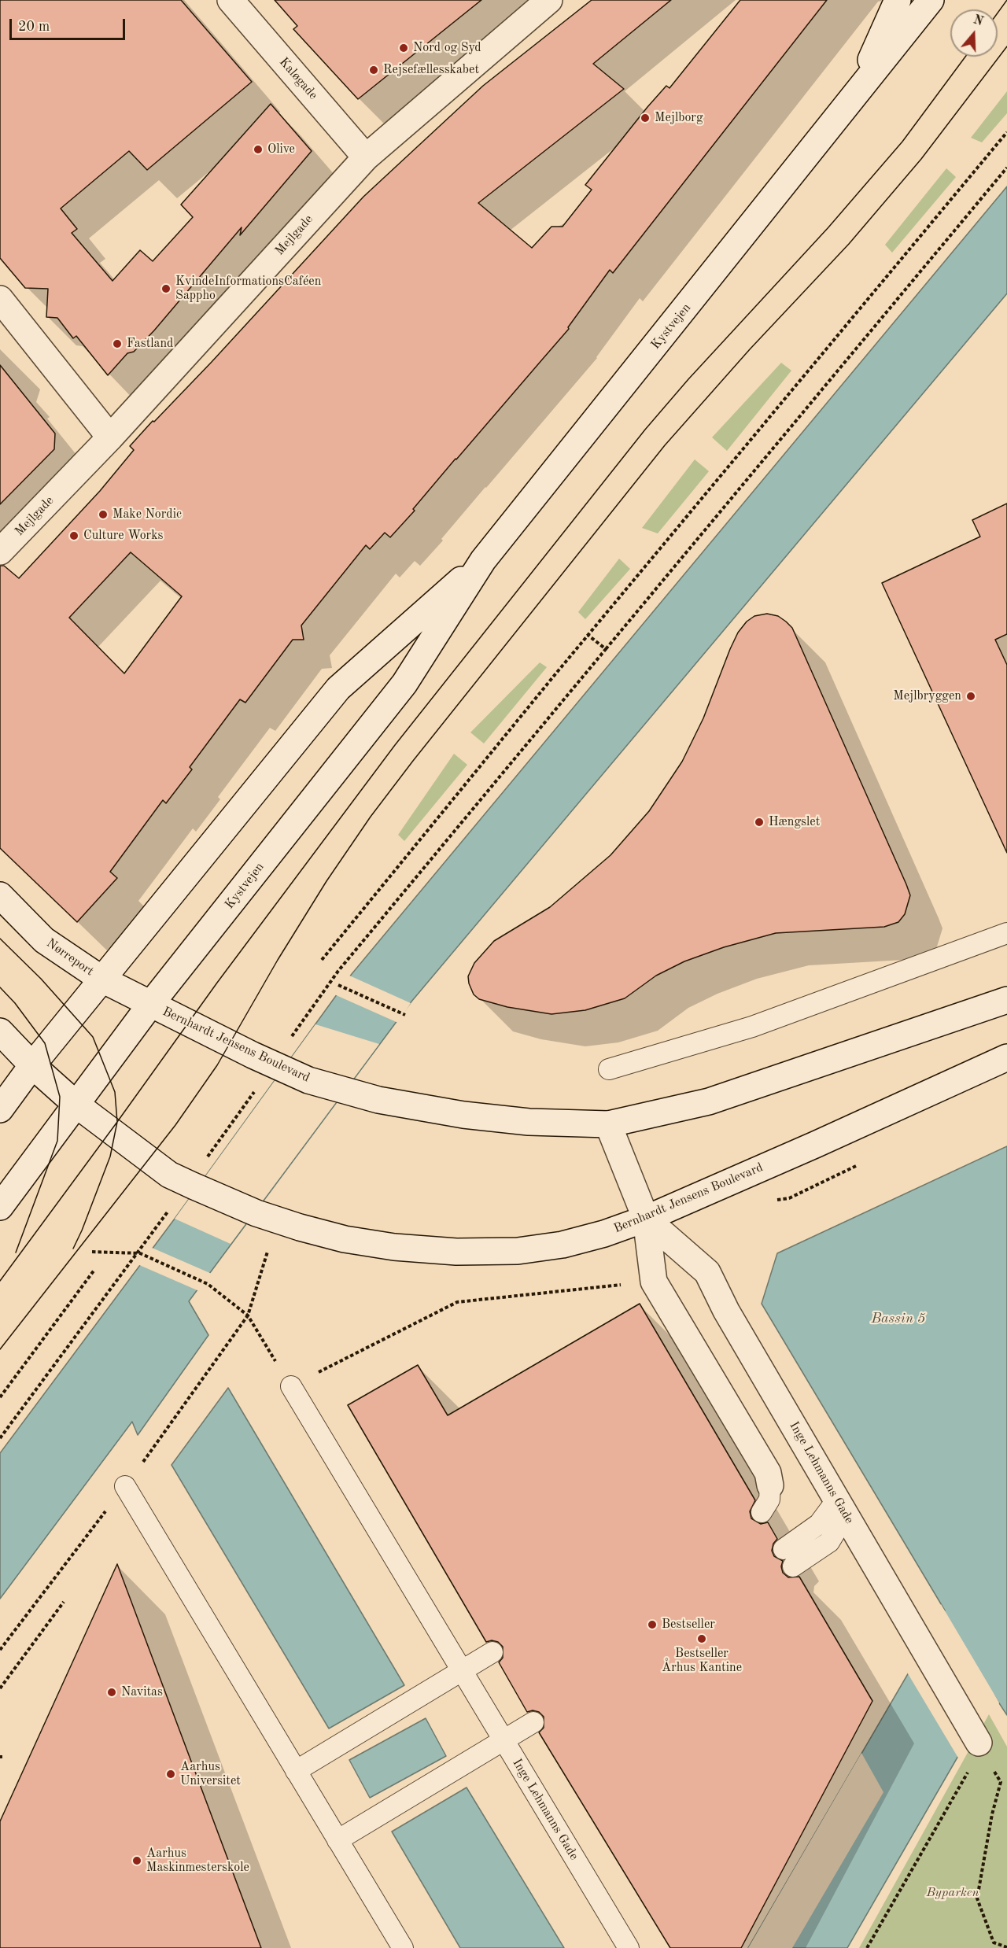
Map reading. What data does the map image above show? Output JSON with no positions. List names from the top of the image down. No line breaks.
{"streets":{"street":["Kaløgade","Mejlgade","Kystvejen","Nørreport","Bernhardt Jensens Boulevard","Inge Lehmanns Gade"]},"crossings":[["Kaløgade","Mejlgade"],["Kystvejen","Nørreport"],["Kystvejen","Bernhardt Jensens Boulevard"],["Nørreport","Bernhardt Jensens Boulevard"],["Bernhardt Jensens Boulevard","Inge Lehmanns Gade"]],"water":["Bassin 5"],"parks":["Byparken"],"places":["Nord og Syd","Rejsefællesskabet","Mejlborg","Olive","KvindeInformationsCaféen Sappho","Fastland","Make Nordic","Culture Works","Mejlbryggen","Hængslet","Bestseller","Bestseller Århus Kantine","Navitas","Aarhus Universitet","Aarhus Maskinmesterskole"],"scale_bar":"20 m","north":"top"}
